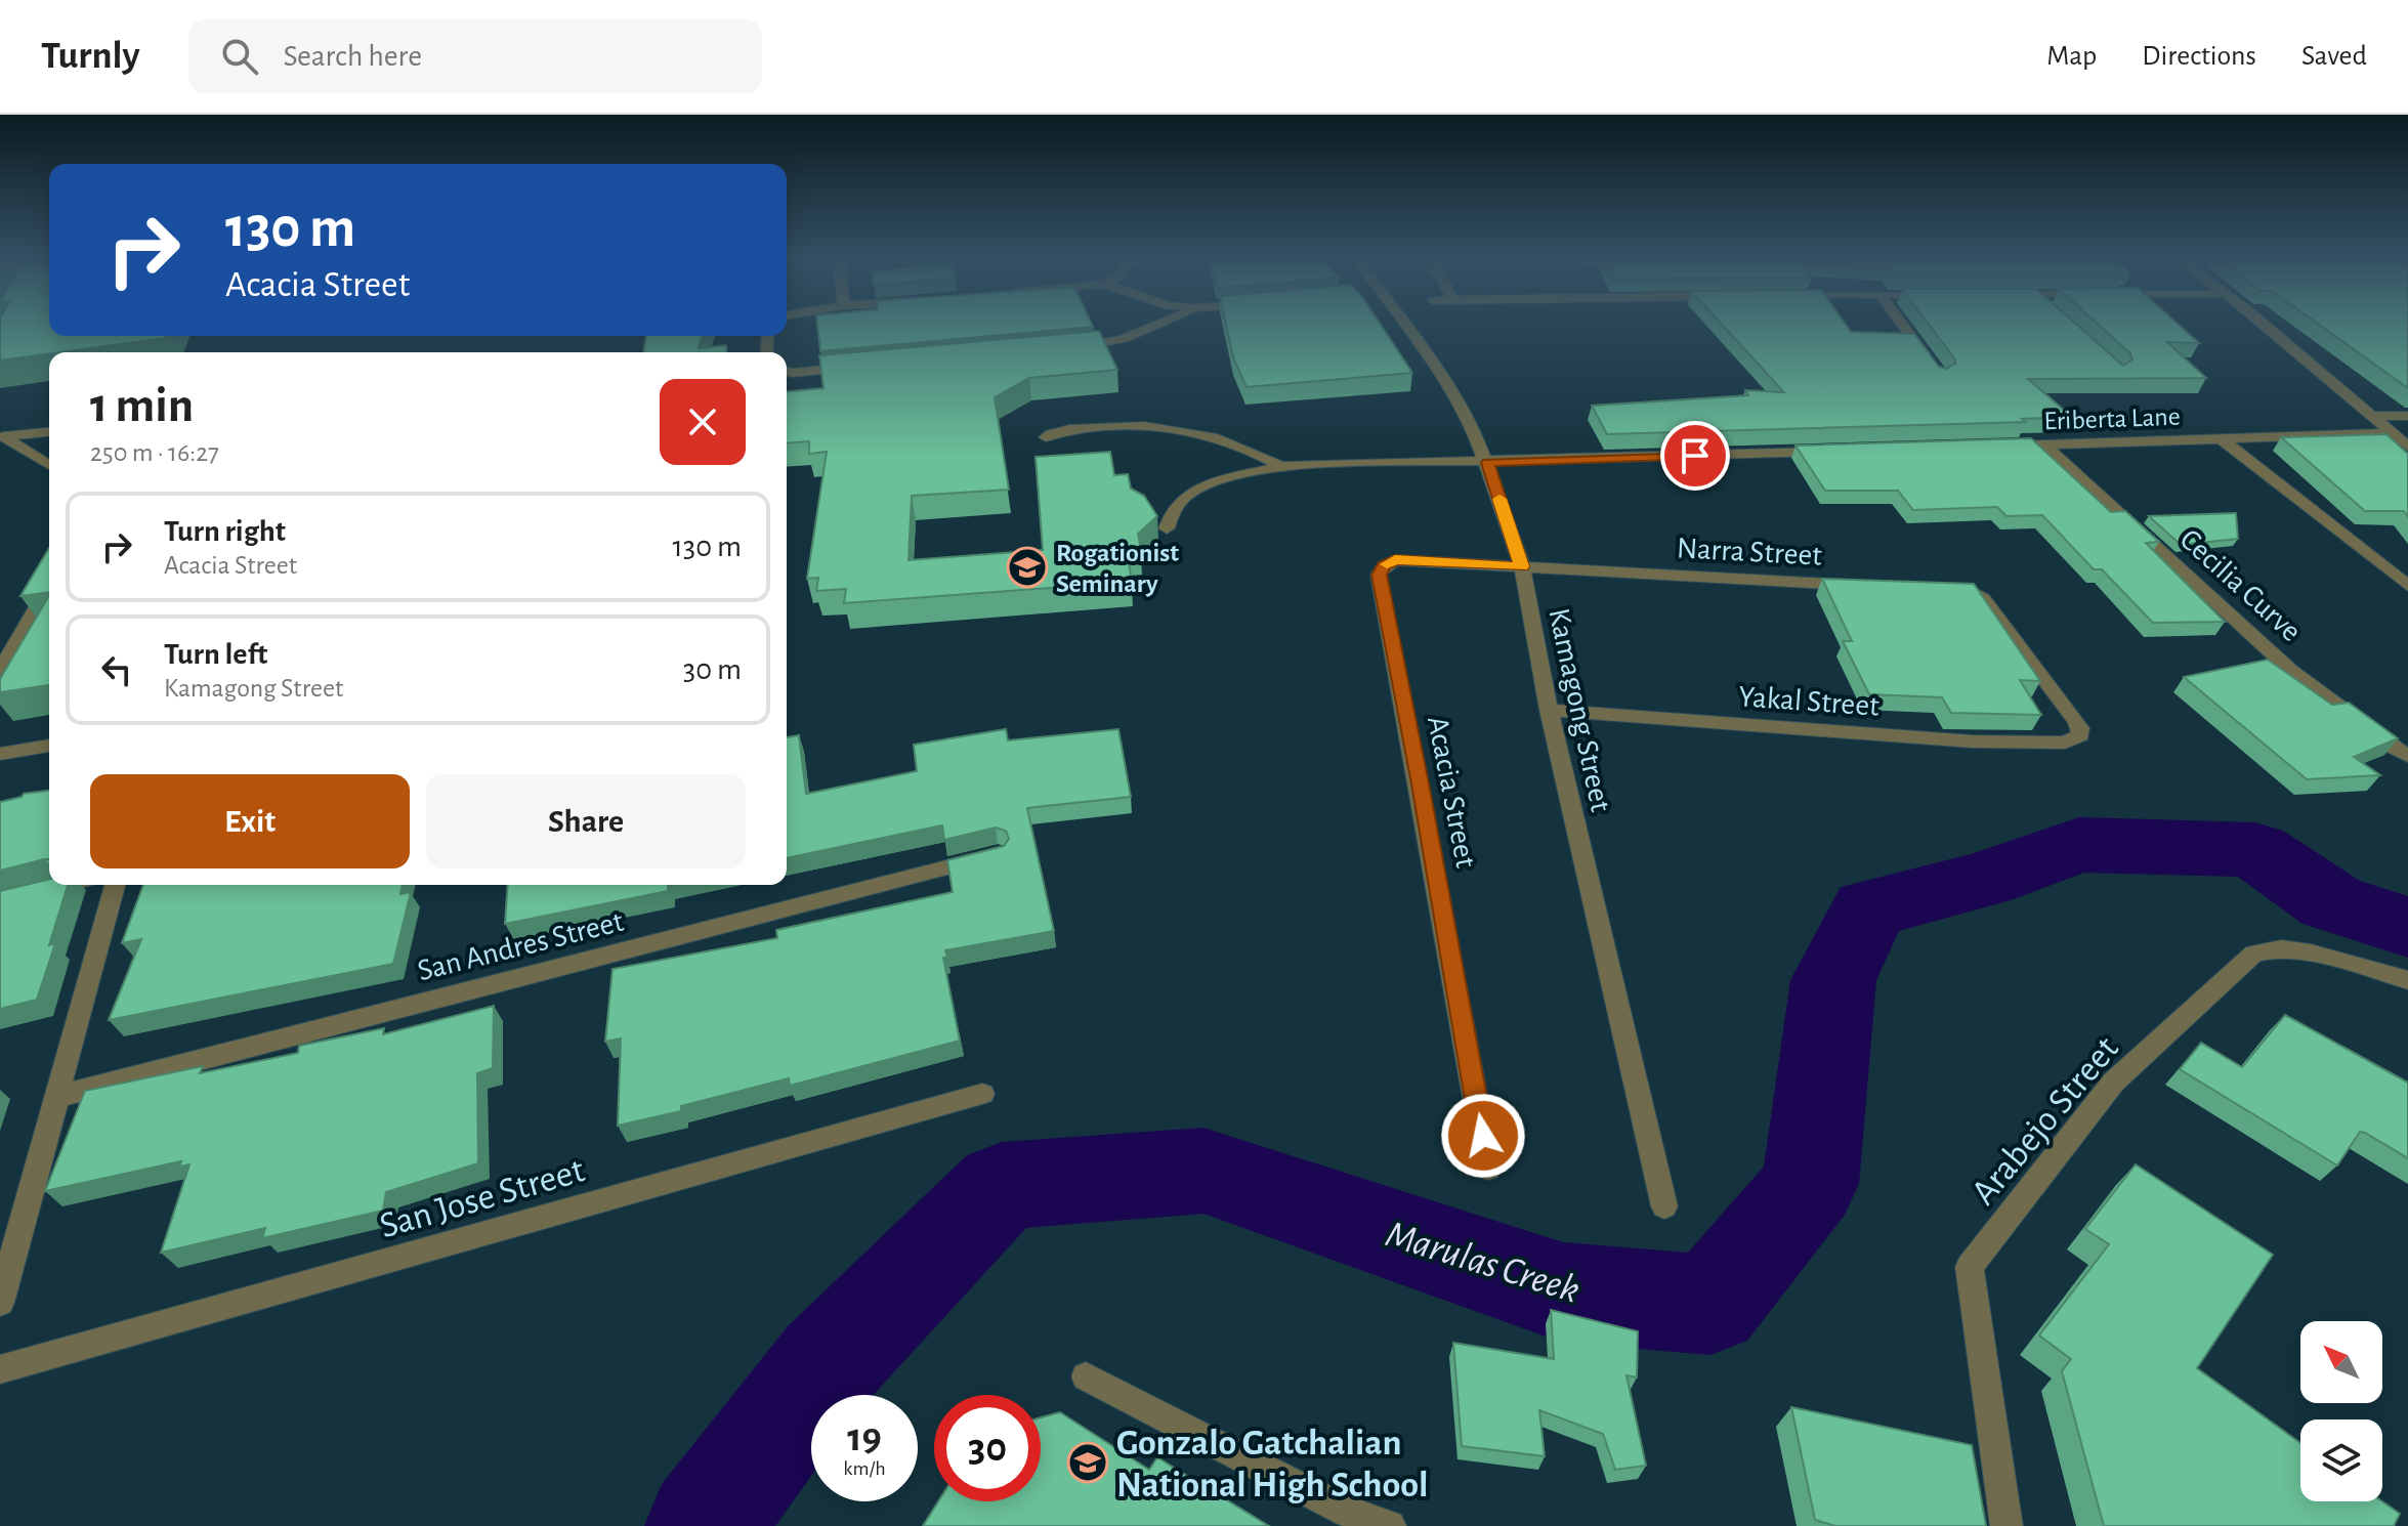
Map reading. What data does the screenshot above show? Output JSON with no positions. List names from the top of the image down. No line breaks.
{"streets":{"street":["Eriberta Lane","Narra Street","Cecilia Curve","Yakal Street","Kamagong Street","Acacia Street","San Andres Street","Arabejo Street","San Jose Street"]},"crossings":[["Eriberta Lane","Cecilia Curve"],["Narra Street","Kamagong Street"],["Narra Street","Acacia Street"],["Yakal Street","Kamagong Street"],["Kamagong Street","Acacia Street"]],"water":["Marulas Creek"],"places":{"school or university":["Rogationist Seminary","Gonzalo Gatchalian National High School"]},"north":"top left","page":{"header":"Turnly","search":"Search here","nav":["Map","Directions","Saved"],"turn":["130 m","Acacia Street"],"heading":["1 min","250 m · 16:27"],"list":[{"name":"Turn right","note":"Acacia Street","value":"130 m"},{"name":"Turn left","note":"Kamagong Street","value":"30 m"}],"buttons":["Exit","Share"],"speed":"19 km/h","limit":"30"}}
